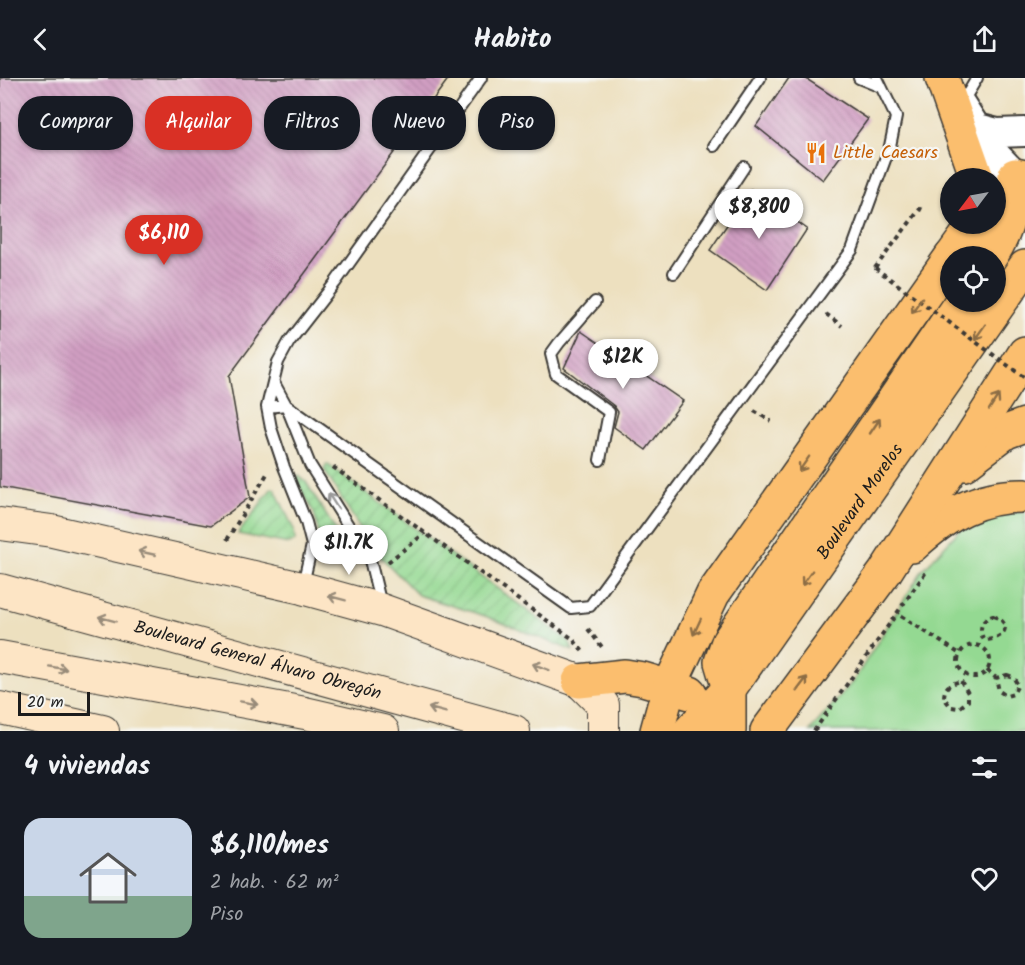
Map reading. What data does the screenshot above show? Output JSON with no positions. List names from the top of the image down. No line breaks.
{"streets":{"main road":["Boulevard Morelos","Boulevard General Álvaro Obregón"]},"places":{"restaurant":["Little Caesars"]},"scale_bar":"20 m","north":"bottom left","page":{"header":"Habito","chip":["Comprar","Alquilar","Filtros","Nuevo","Piso"],"price":["$8,800","$6,110","$12K","$11.7K"],"scale":"20 m","heading":"4 viviendas","list":[{"name":"$6,110/mes","note":"2 hab. · 62 m² · Piso"}]}}
